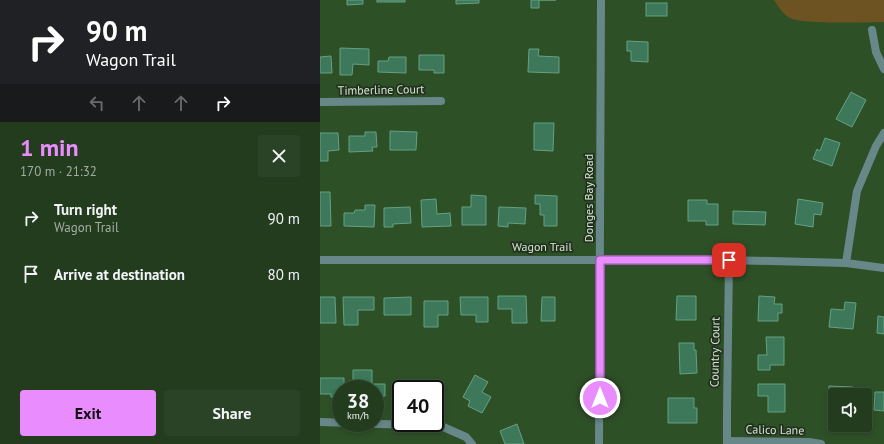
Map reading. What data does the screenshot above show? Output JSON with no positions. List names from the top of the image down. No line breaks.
{"streets":{"street":["Timberline Court","Donges Bay Road","Wagon Trail","Country Court","Calico Lane"]},"crossings":[["Donges Bay Road","Wagon Trail"],["Wagon Trail","Country Court"],["Country Court","Calico Lane"]],"page":{"turn":["90 m","Wagon Trail"],"heading":["1 min","170 m · 21:32"],"list":[{"name":"Turn right","note":"Wagon Trail","value":"90 m"},{"name":"Arrive at destination","value":"80 m"}],"speed":"38 km/h","limit":"40","buttons":["Exit","Share"]}}
